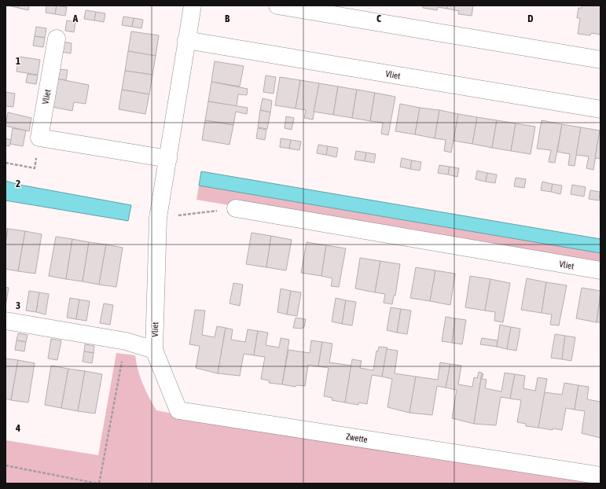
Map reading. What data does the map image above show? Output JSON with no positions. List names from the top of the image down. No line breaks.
{"streets":{"street":["Vliet","Zwette"]},"crossings":[["Vliet","Zwette"]],"grid":{"columns":["A","B","C","D"],"rows":["1","2","3","4"]}}
